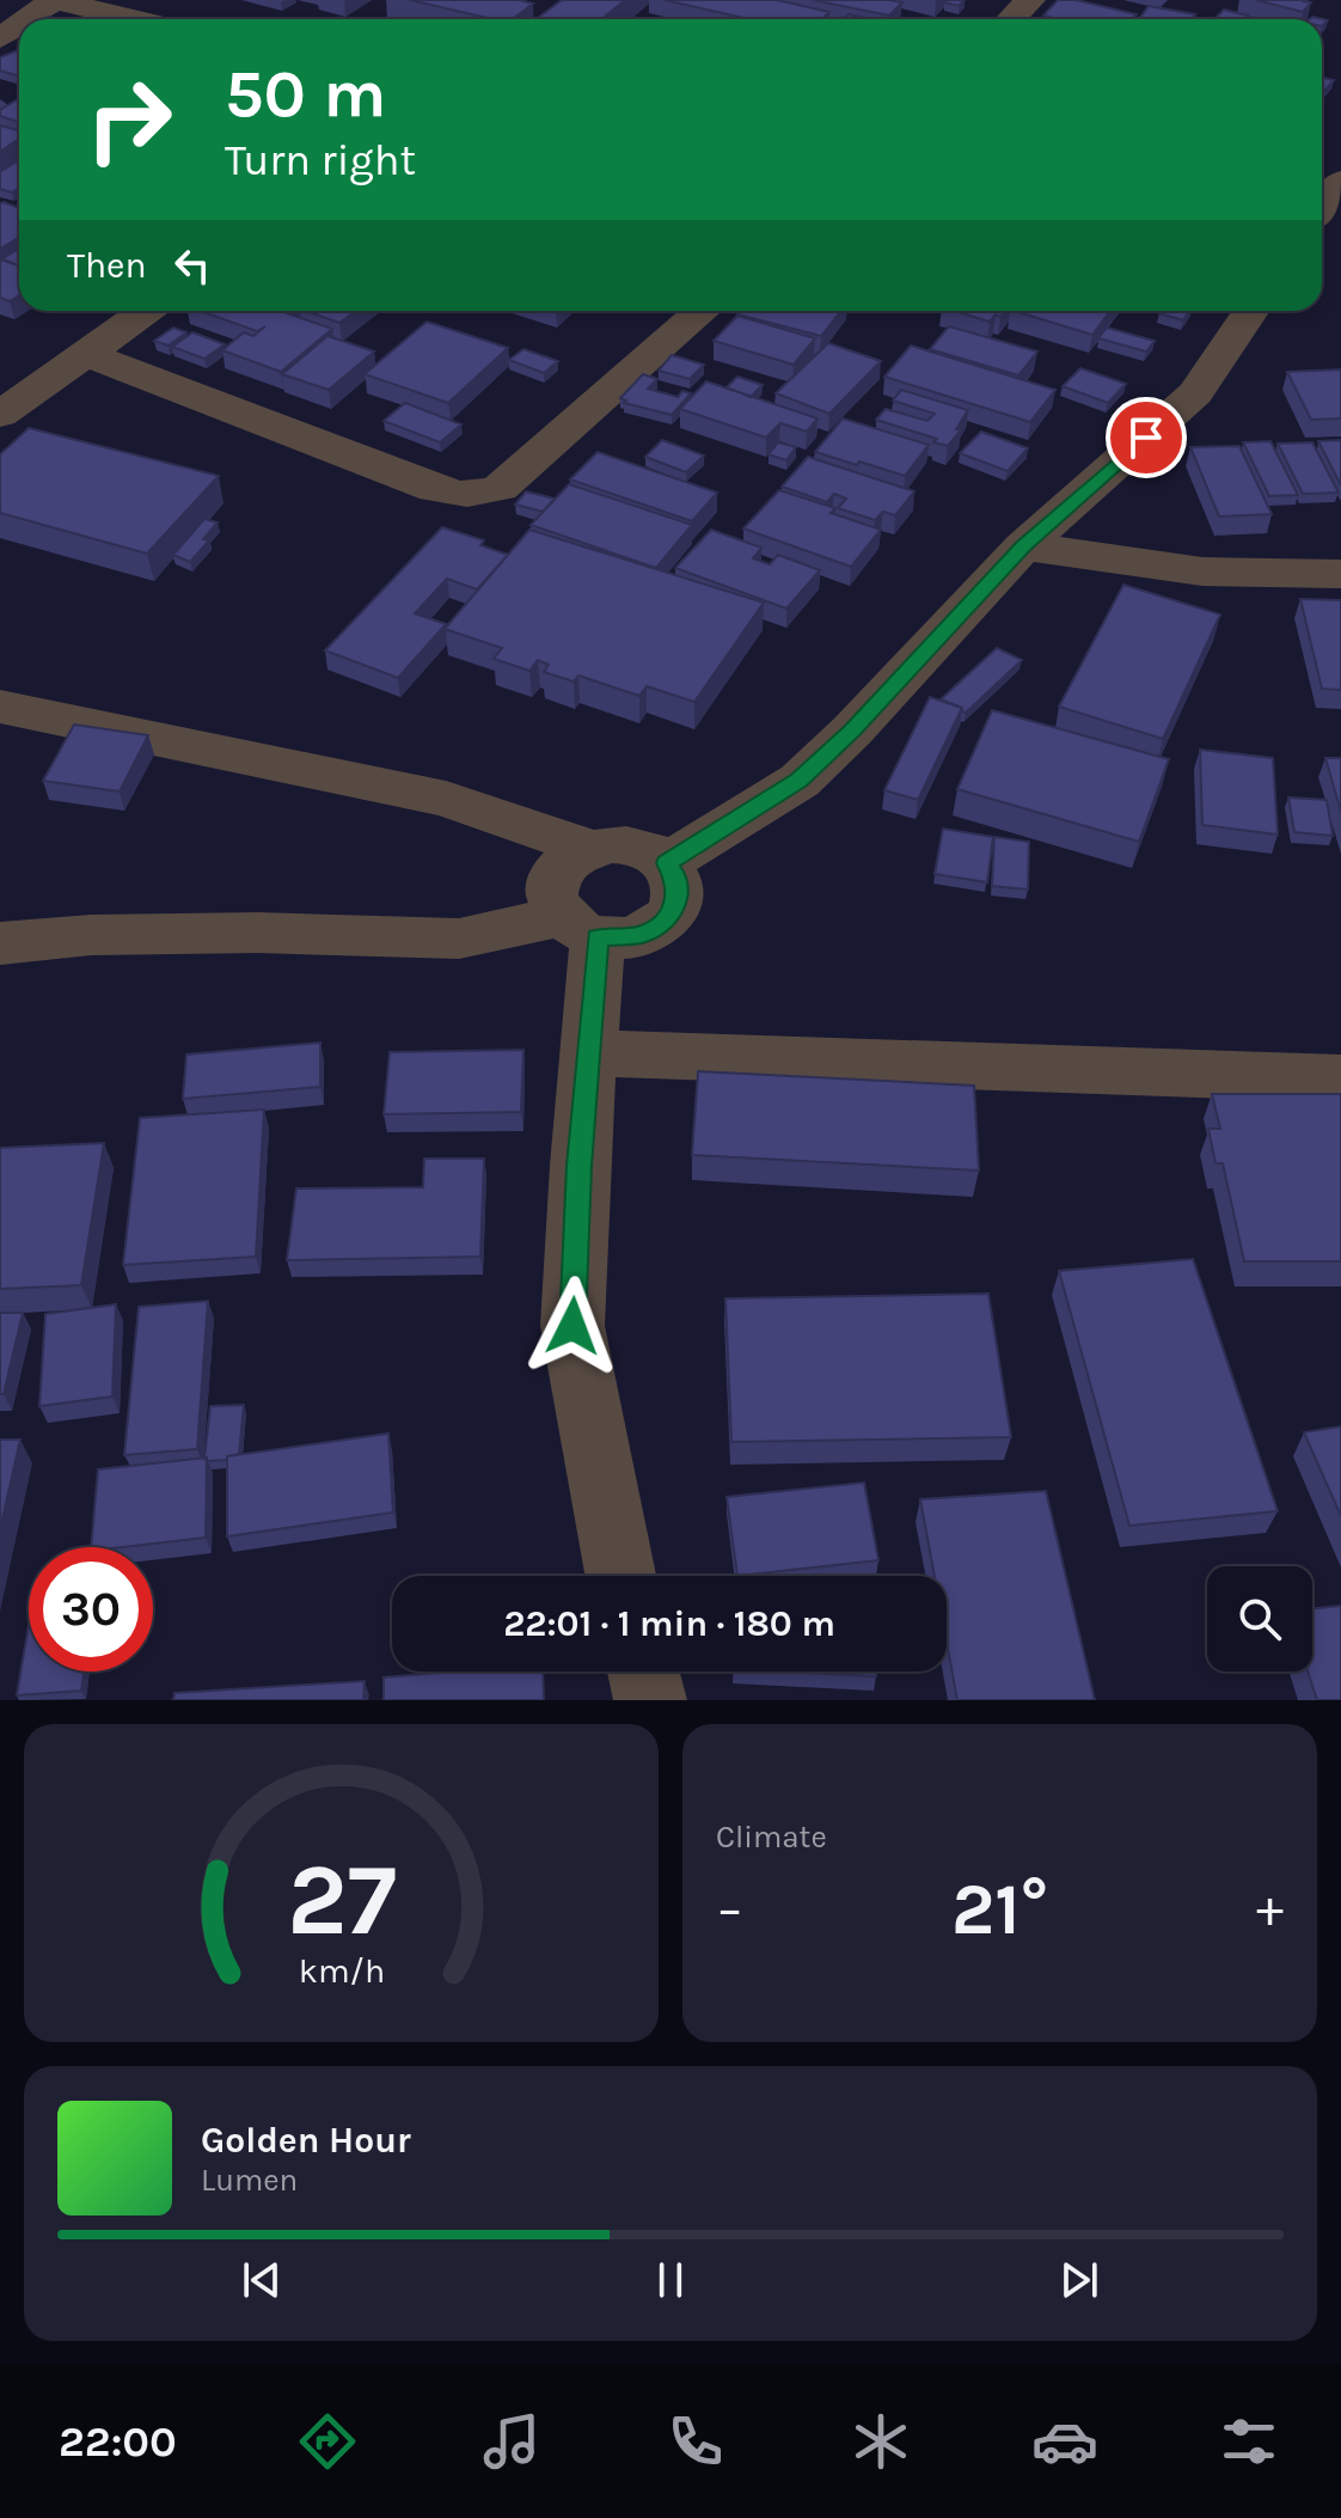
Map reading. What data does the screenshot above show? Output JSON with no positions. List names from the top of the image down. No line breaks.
{"page":{"turn":["50 m","Turn right"],"then":"Then","limit":"30","trip":"22:01 · 1 min · 180 m","tile":"Climate","heat":["−","21°","+"],"song":["Golden Hour","Lumen"],"tabs":"22:00","gauge":["27","km/h"]}}
